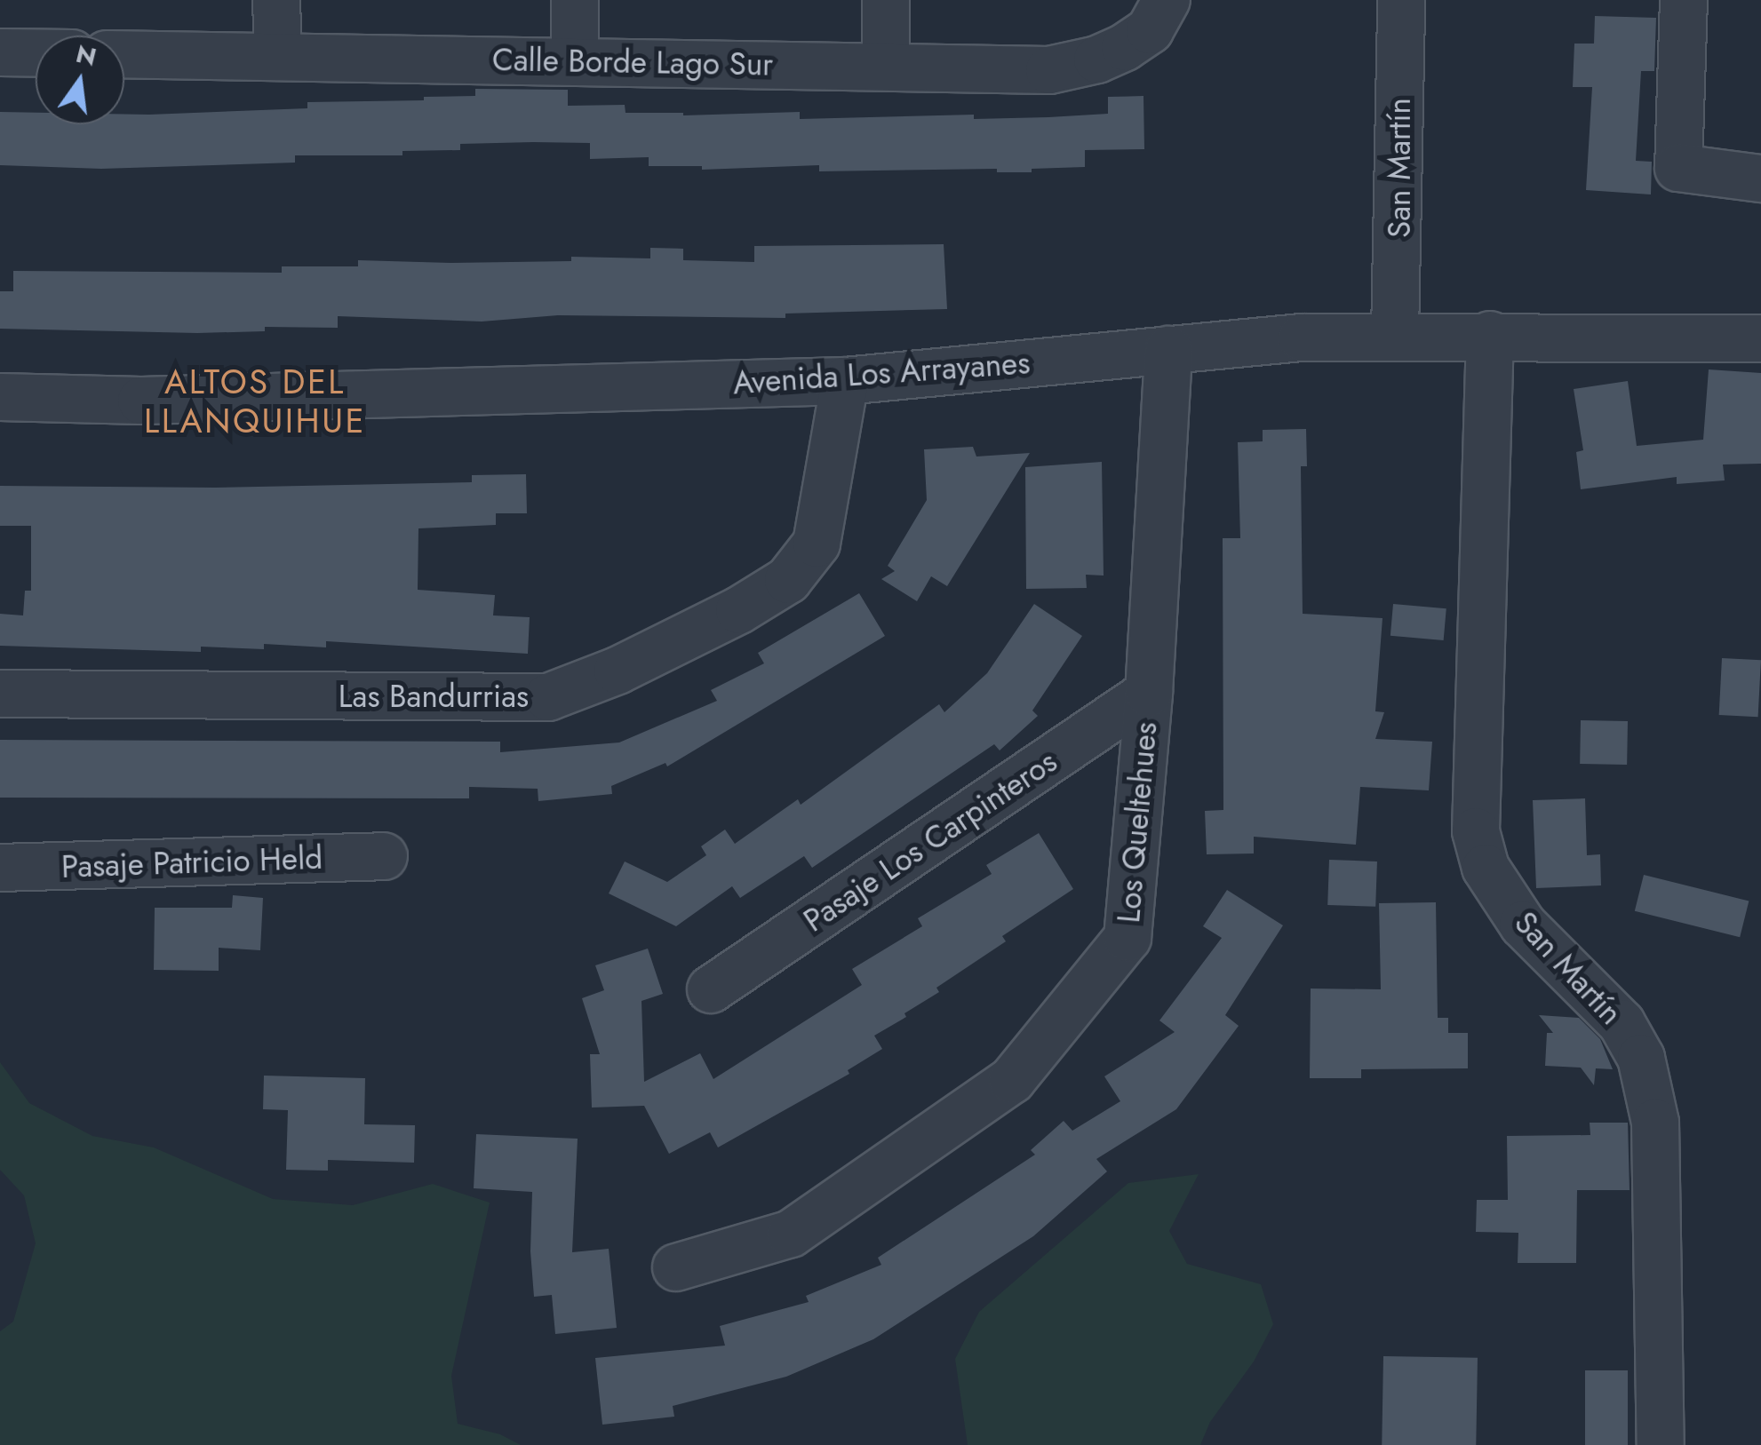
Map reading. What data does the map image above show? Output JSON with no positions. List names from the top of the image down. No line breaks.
{"streets":{"street":["Calle Borde Lago Sur","San Martín","Avenida Los Arrayanes","Las Bandurrias","Los Queltehues","Pasaje Los Carpinteros","Pasaje Patricio Held"]},"crossings":[["San Martín","Avenida Los Arrayanes"],["Avenida Los Arrayanes","Las Bandurrias"],["Avenida Los Arrayanes","Los Queltehues"],["Los Queltehues","Pasaje Los Carpinteros"]],"districts":["ALTOS DEL LLANQUIHUE"],"north":"top"}
